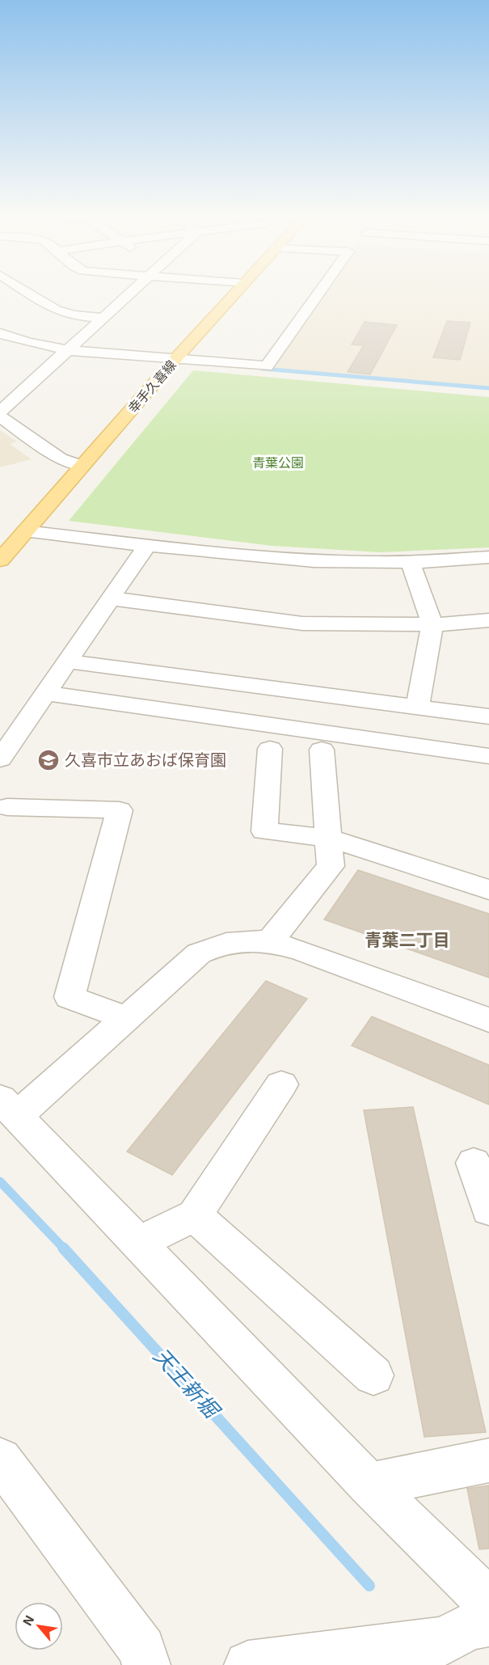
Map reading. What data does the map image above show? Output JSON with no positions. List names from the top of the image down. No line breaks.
{"streets":{"main road":["幸手久喜線"]},"districts":["青葉二丁目"],"water":["天王新堀"],"parks":["青葉公園"],"places":{"school or university":["久喜市立あおば保育園"]},"north":"top left"}
